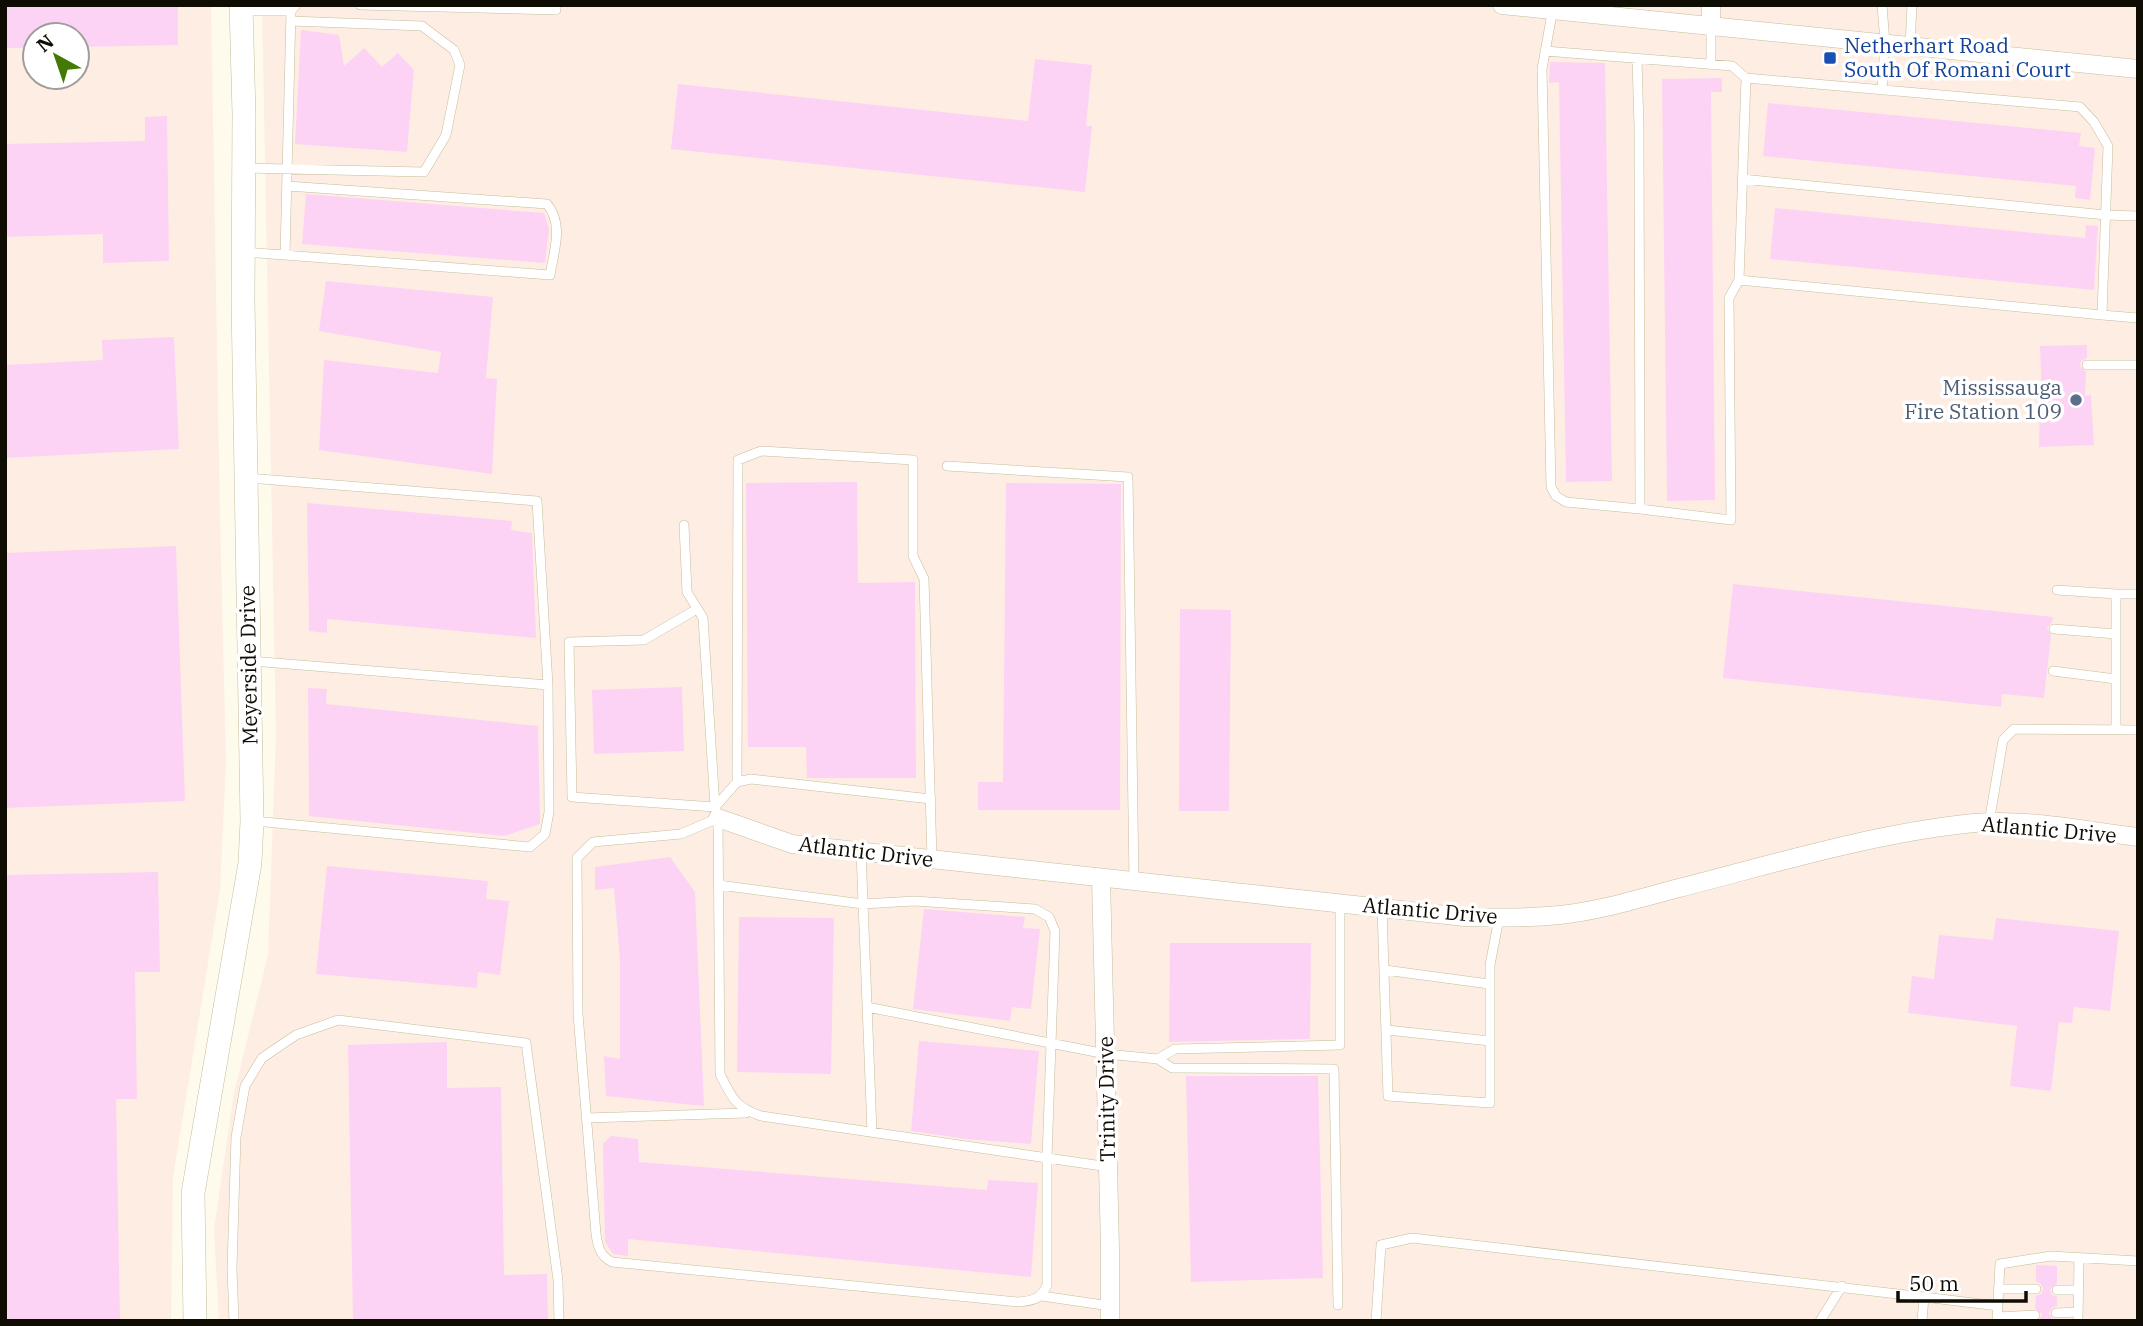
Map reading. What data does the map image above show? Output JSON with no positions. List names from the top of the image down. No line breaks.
{"streets":{"street":["Meyerside Drive","Atlantic Drive","Trinity Drive"]},"crossings":[["Atlantic Drive","Trinity Drive"]],"places":{"transit":["Netherhart Road South Of Romani Court"],"other":["Mississauga Fire Station 109"]},"scale_bar":"50 m","north":"top left"}
